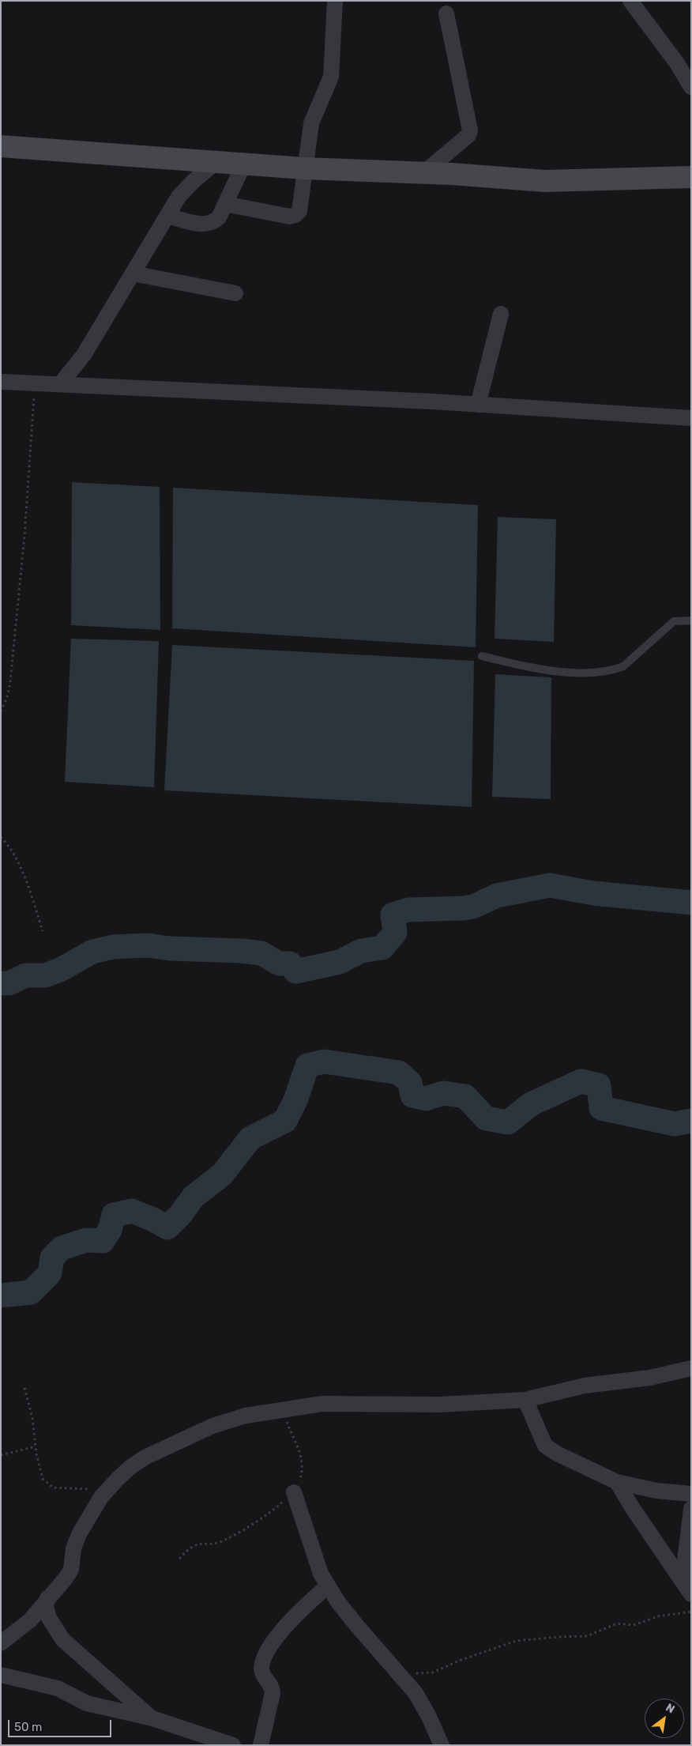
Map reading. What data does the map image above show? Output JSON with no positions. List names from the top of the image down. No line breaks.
{"scale_bar":"50 m","north":"top right"}
